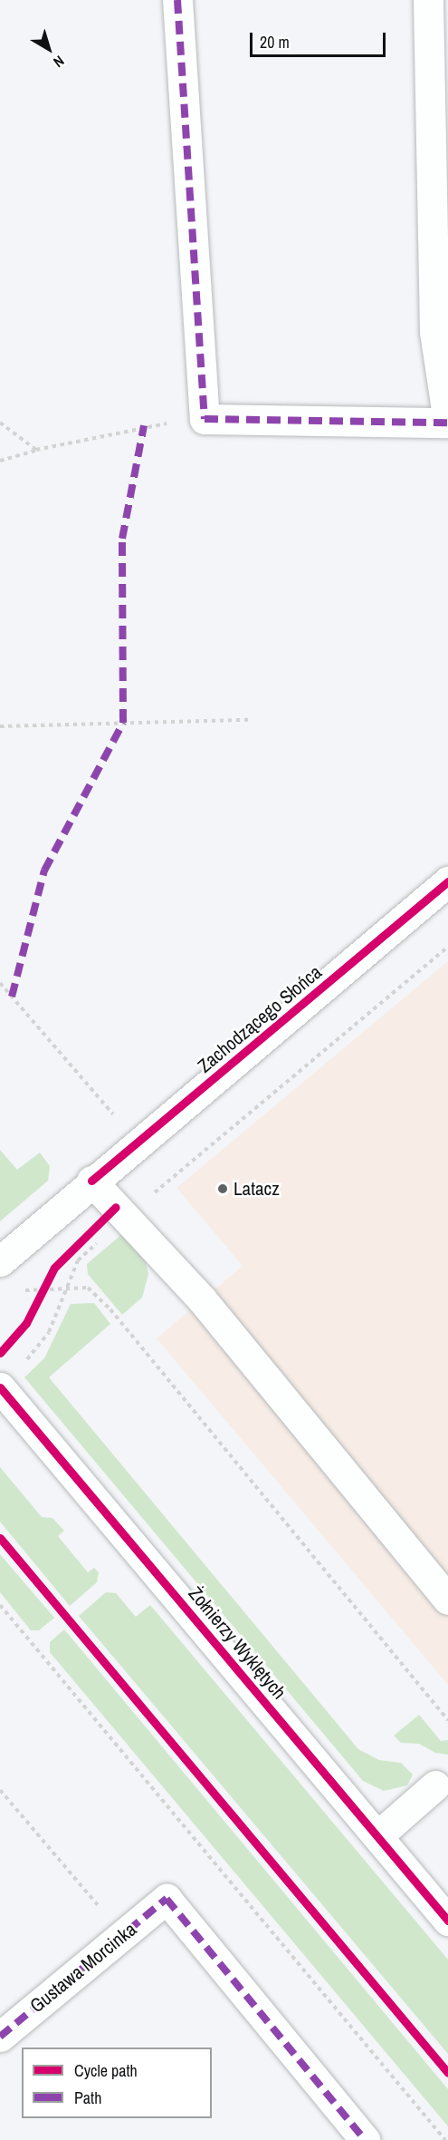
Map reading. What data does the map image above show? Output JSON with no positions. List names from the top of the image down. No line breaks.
{"streets":{"street":["Zachodzącego Słońca","Żołnierzy Wyklętych","Gustawa Morcinka"]},"places":["Latacz"],"legend":["Cycle path","Path"],"scale_bar":"20 m","north":"bottom right"}
